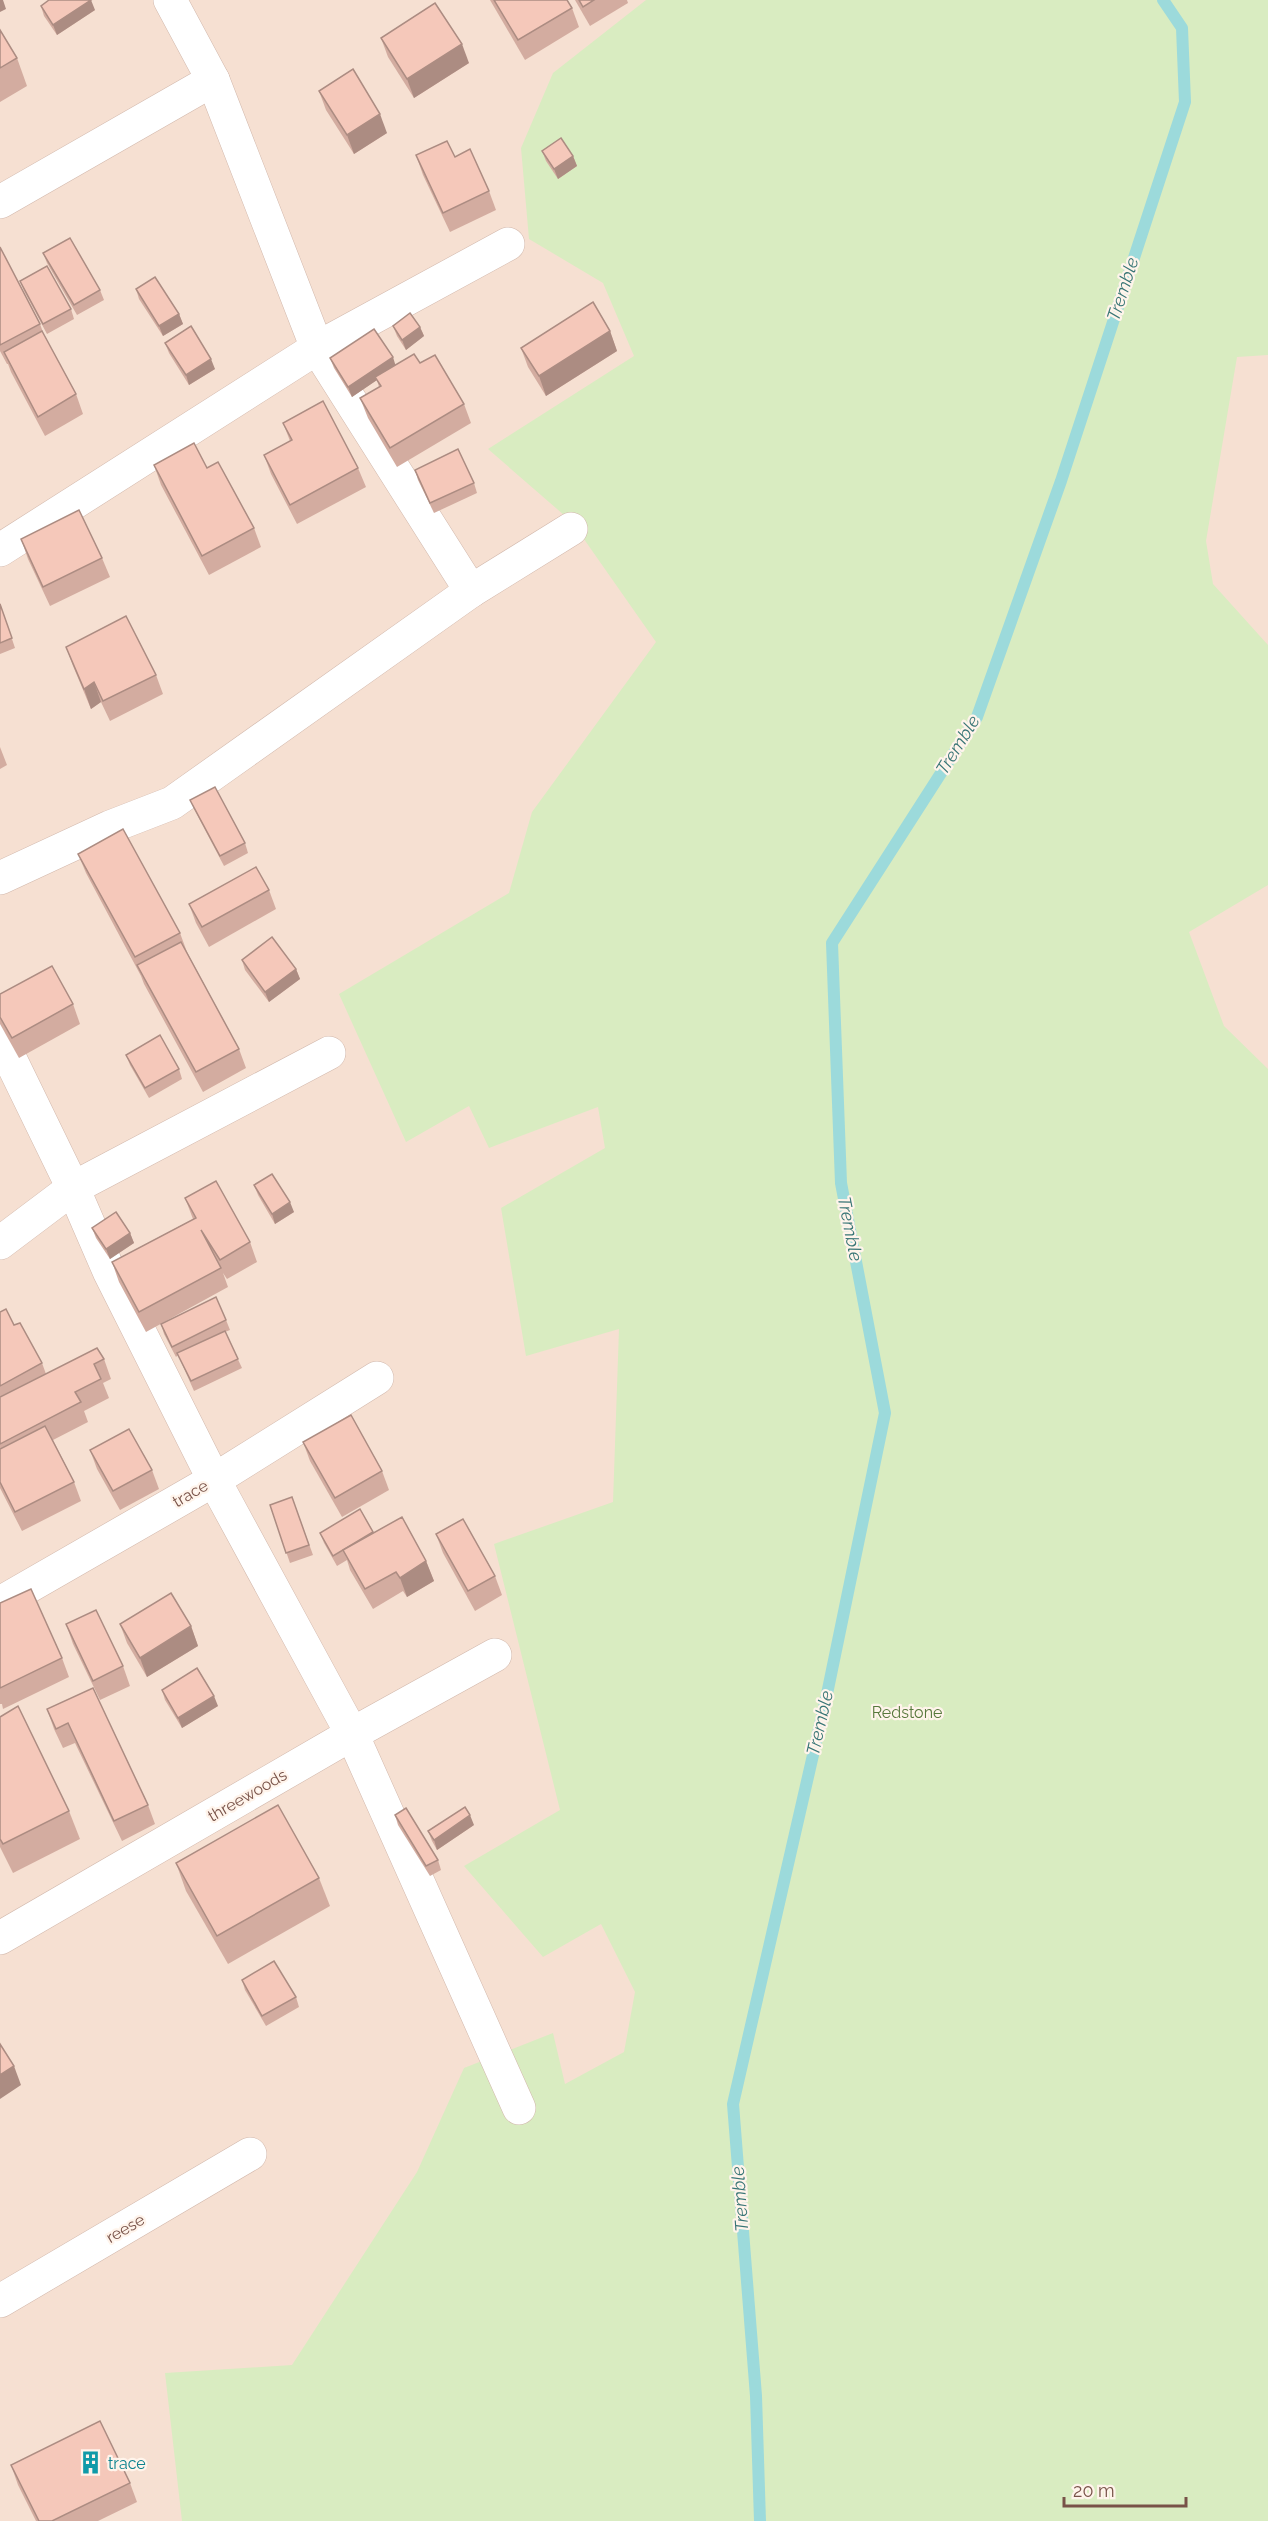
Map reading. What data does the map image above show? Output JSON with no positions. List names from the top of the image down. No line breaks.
{"streets":{"street":["trace","threewoods","reese"]},"water":["Tremble"],"parks":["Redstone"],"places":{"building":["trace"]},"scale_bar":"20 m"}
